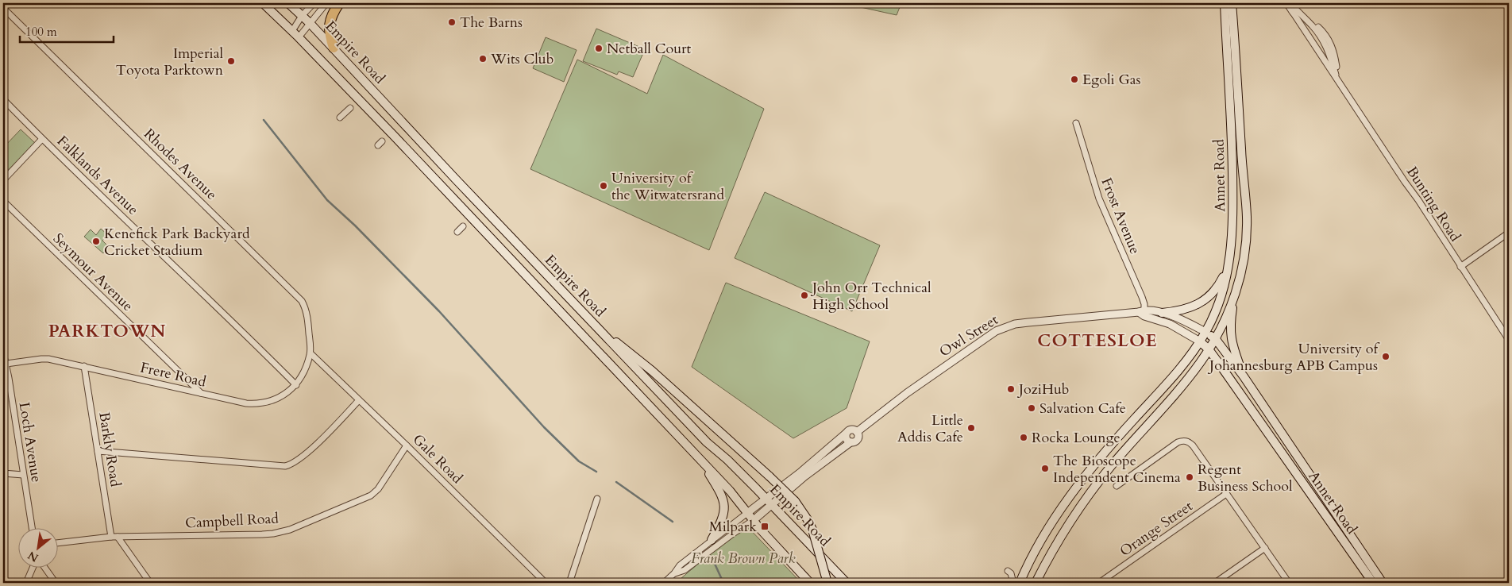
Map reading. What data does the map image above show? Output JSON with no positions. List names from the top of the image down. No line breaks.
{"streets":{"main road":["Empire Road","Annet Road"],"street":["Rhodes Avenue","Falklands Avenue","Bunting Road","Frost Avenue","Seymour Avenue","Owl Street","Frere Road","Loch Avenue","Barkly Road","Gale Road","Campbell Road","Orange Street"]},"crossings":[["Rhodes Avenue","Gale Road"],["Falklands Avenue","Frere Road"],["Annet Road","Owl Street"],["Frost Avenue","Owl Street"],["Seymour Avenue","Frere Road"],["Frere Road","Loch Avenue"],["Frere Road","Barkly Road"],["Barkly Road","Campbell Road"],["Gale Road","Campbell Road"]],"districts":["PARKTOWN","COTTESLOE"],"parks":["Frank Brown Park"],"places":{"other":["The Barns","Netball Court","Wits Club","Imperial Toyota Parktown","Egoli Gas","University of the Witwatersrand","Kenefick Park Backyard Cricket Stadium","John Orr Technical High School","University of Johannesburg APB Campus","JoziHub","Salvation Cafe","Little Addis Cafe","Rocka Lounge","The Bioscope Independent Cinema","Regent Business School"],"transit":["Milpark"]},"scale_bar":"100 m","north":"bottom left"}
